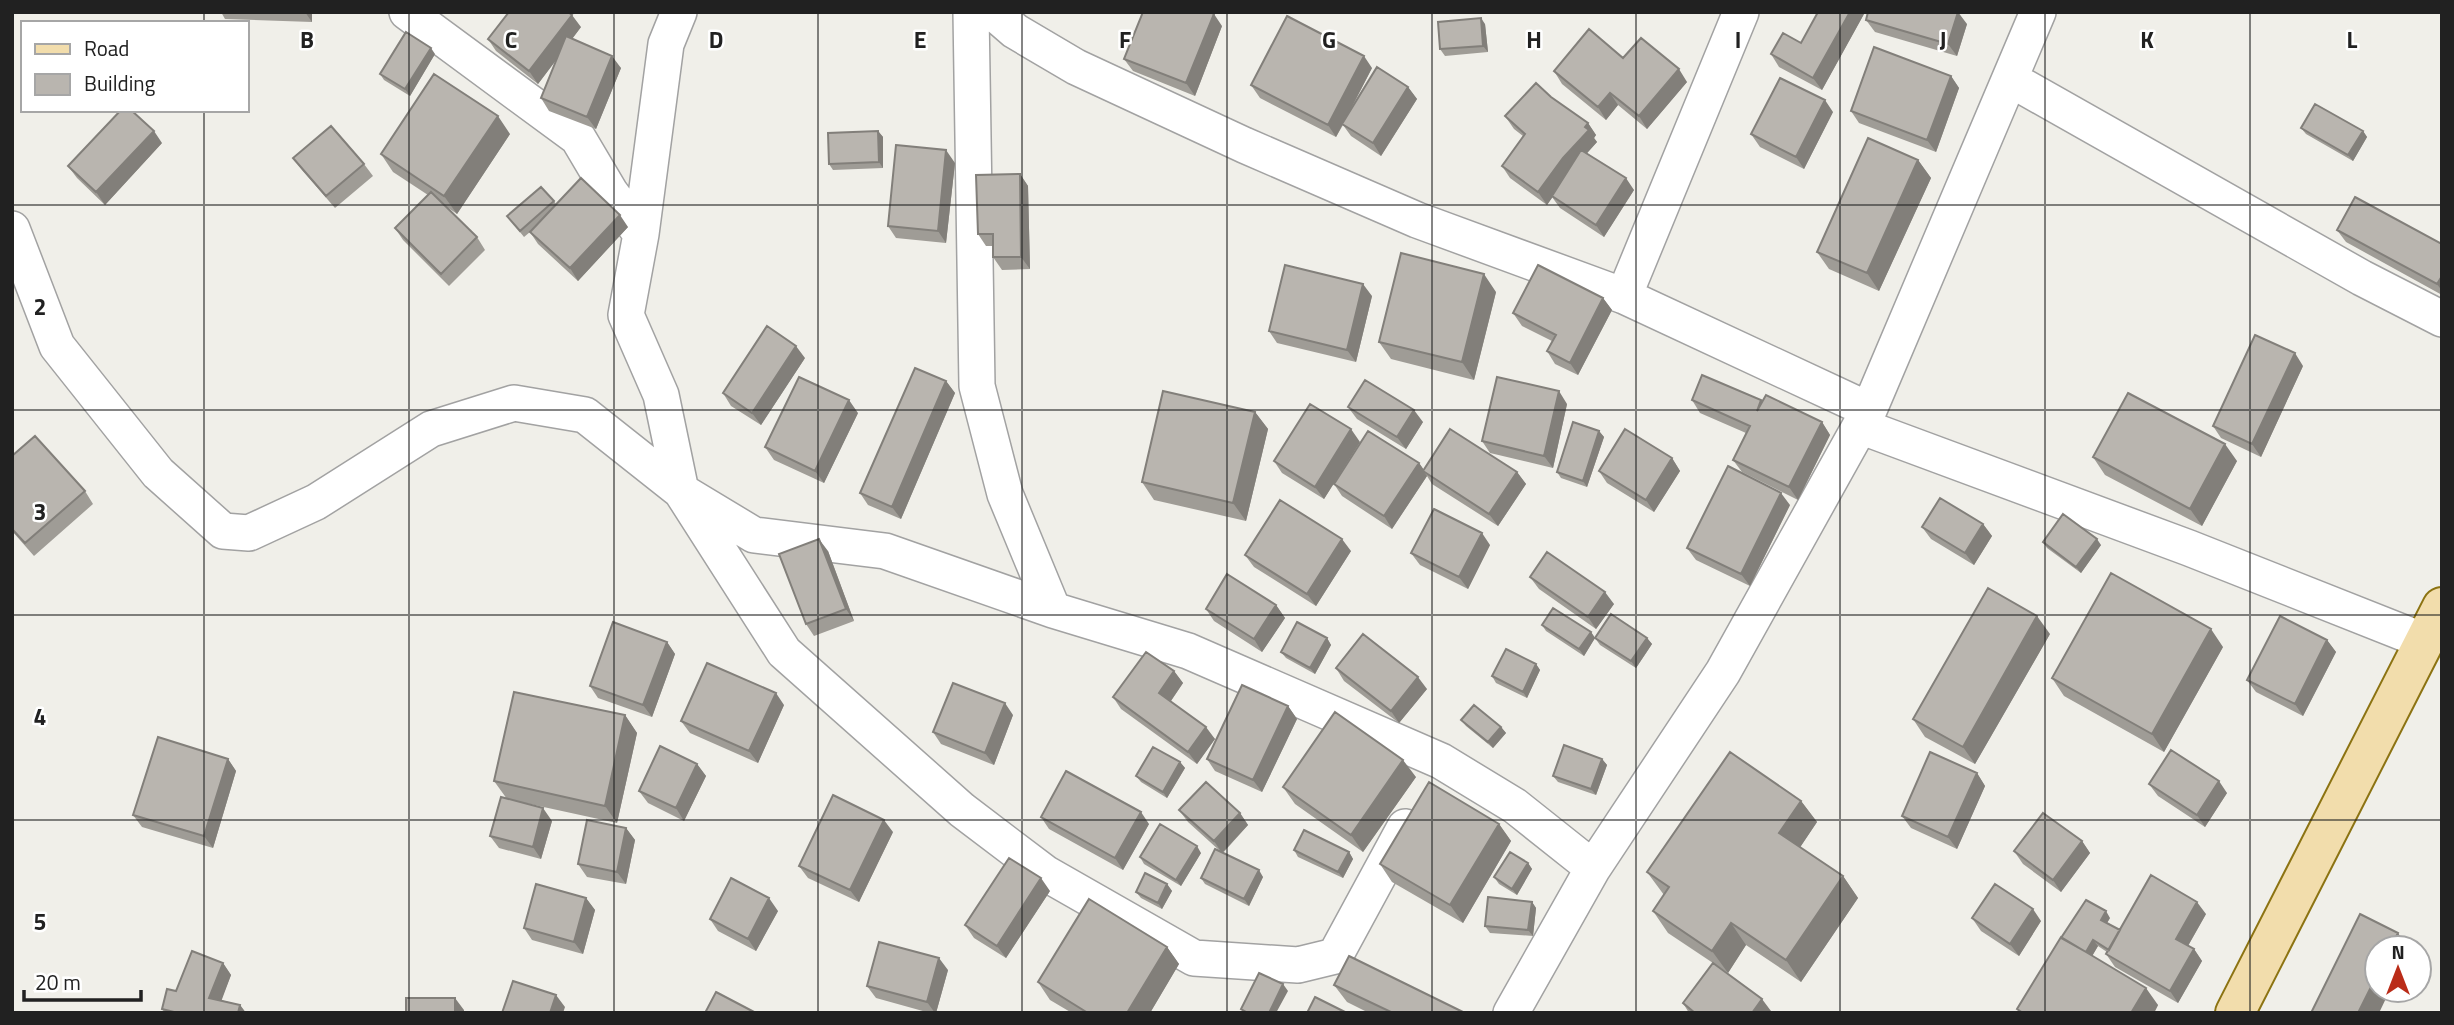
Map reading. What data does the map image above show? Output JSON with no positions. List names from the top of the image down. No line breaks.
{"legend":["Road","Building"],"scale_bar":"20 m","north":"top","grid":{"columns":["B","C","D","E","F","G","H","I","J","K","L"],"rows":["2","3","4","5"]}}
